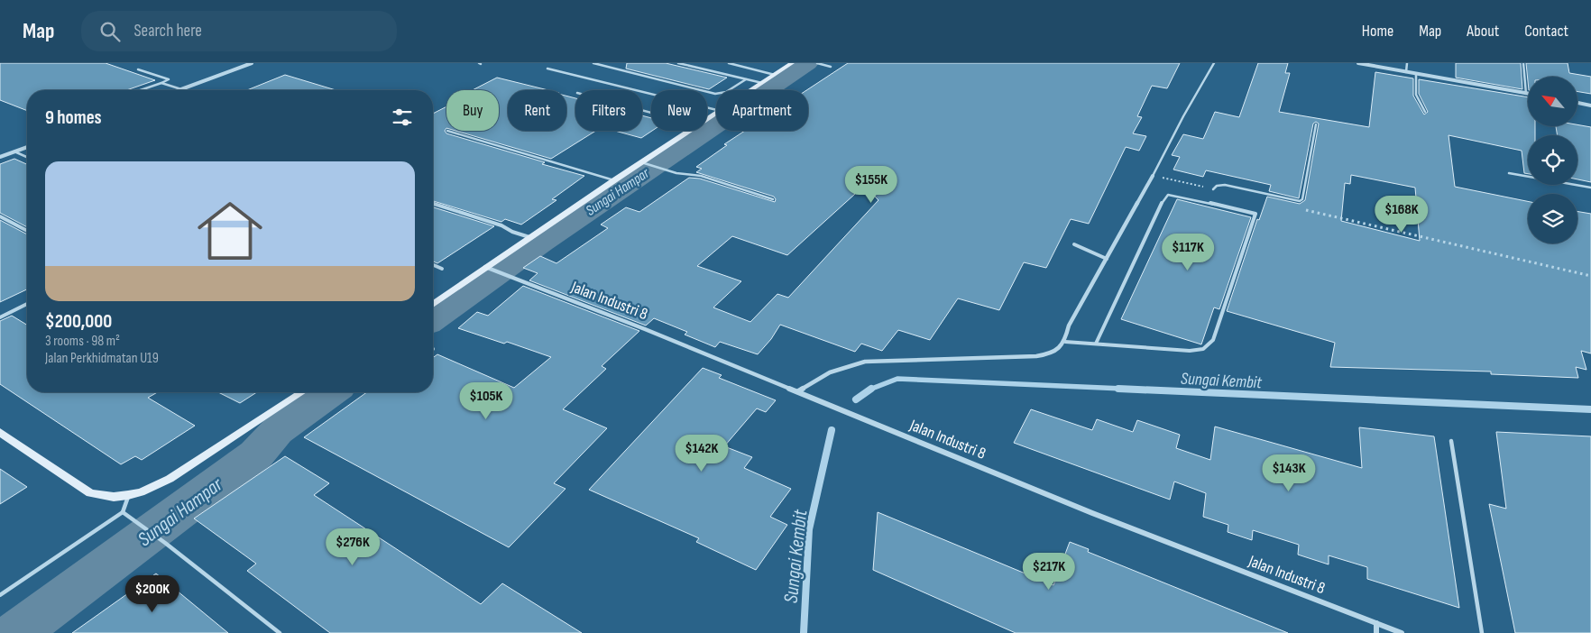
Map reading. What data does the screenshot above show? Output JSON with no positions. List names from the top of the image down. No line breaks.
{"streets":{"street":["Jalan Industri 8"]},"water":["Sungai Hampar","Sungai Kembit"],"north":"top left","page":{"header":"Map","search":"Search here","nav":["Home","Map","About","Contact"],"chip":["Buy","Rent","Filters","New","Apartment"],"heading":"9 homes","list":[{"name":"$200,000","note":"3 rooms · 98 m² · Jalan Perkhidmatan U19"}],"price":["$155K","$168K","$117K","$105K","$142K","$143K","$276K","$217K","$200K"]}}
